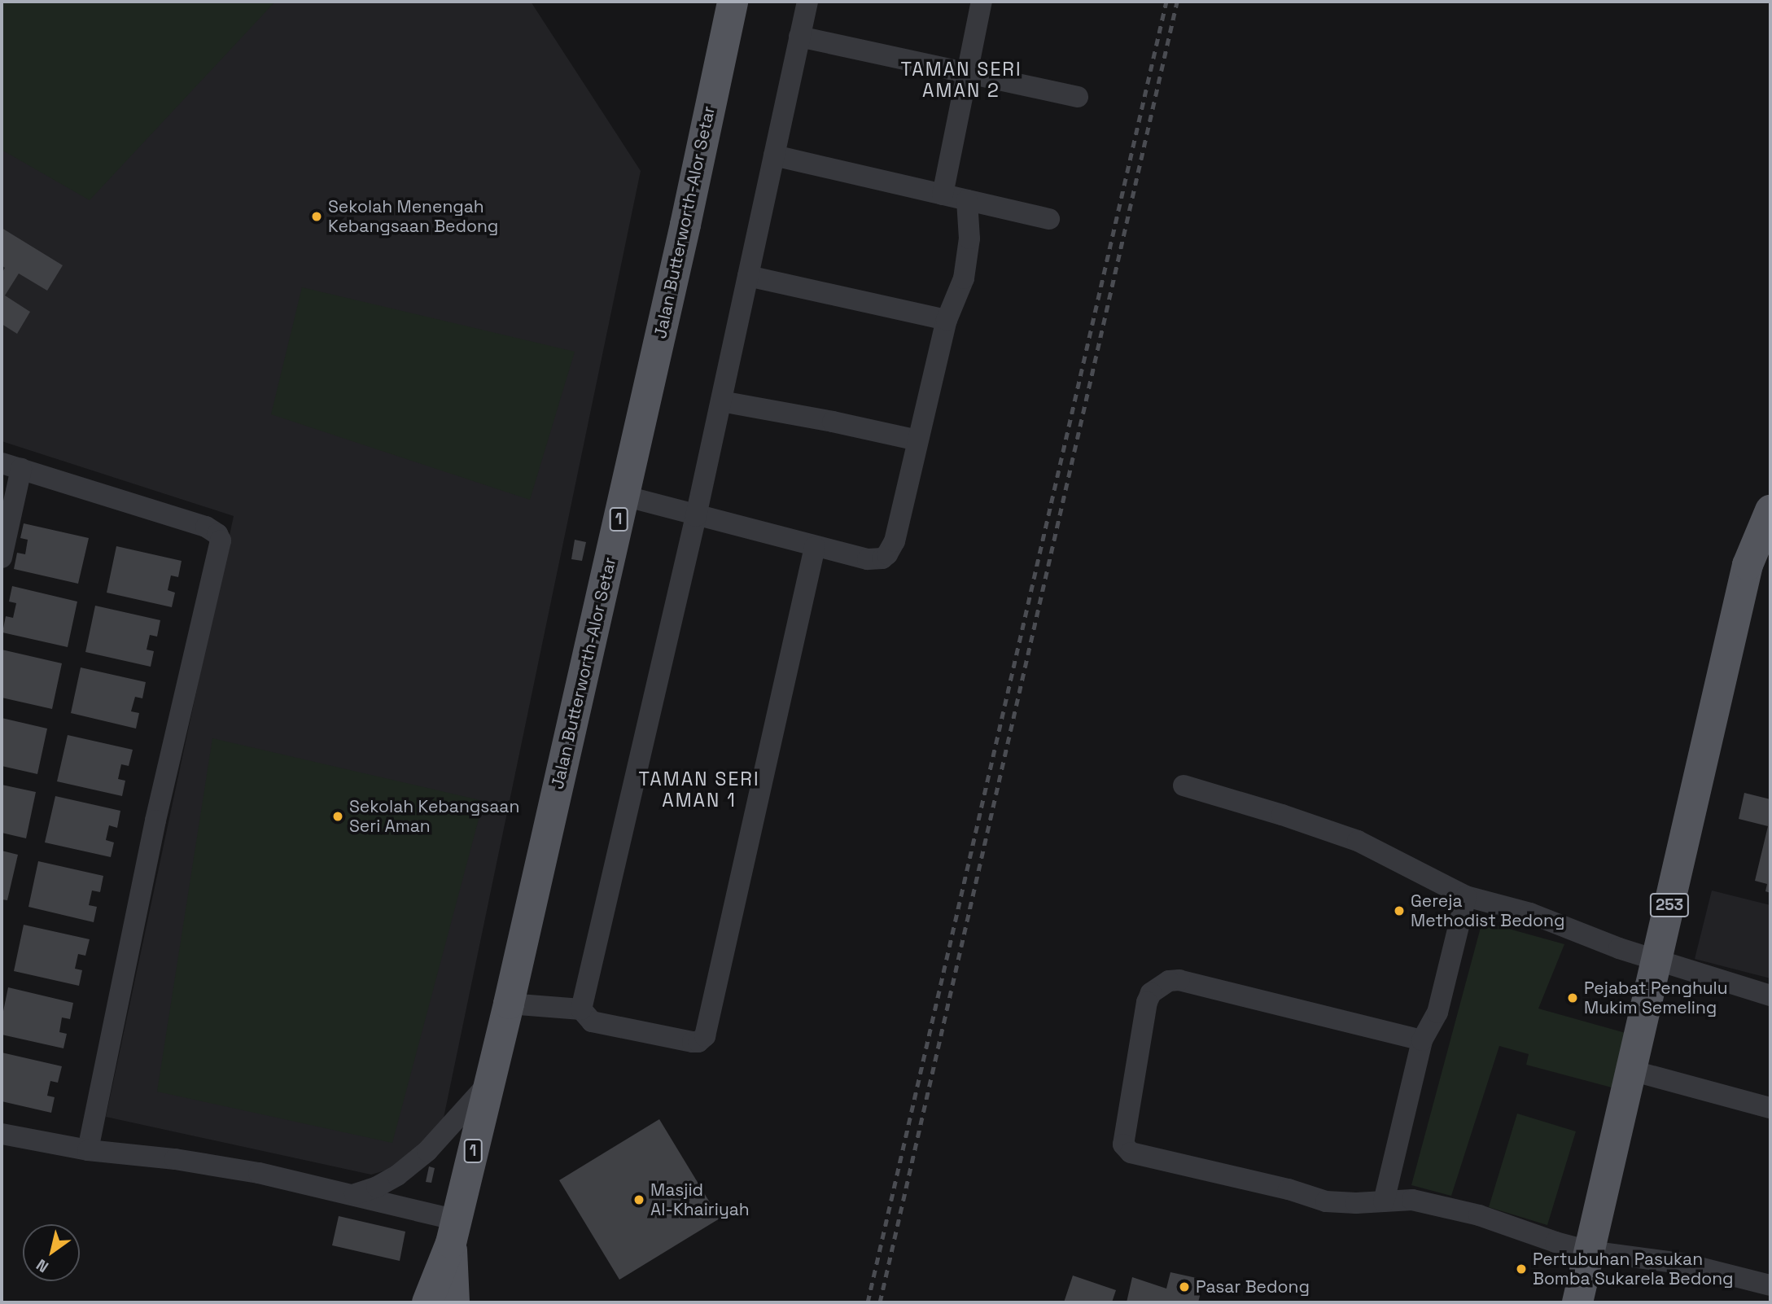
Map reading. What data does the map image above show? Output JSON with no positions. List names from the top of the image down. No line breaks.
{"streets":{"main road":["Jalan Butterworth-Alor Setar","1","253"]},"districts":["TAMAN SERI AMAN 2","TAMAN SERI AMAN 1"],"places":["Sekolah Menengah Kebangsaan Bedong","Sekolah Kebangsaan Seri Aman","Gereja Methodist Bedong","Pejabat Penghulu Mukim Semeling","Masjid Al-Khairiyah","Pertubuhan Pasukan Bomba Sukarela Bedong","Pasar Bedong"],"north":"bottom left"}
